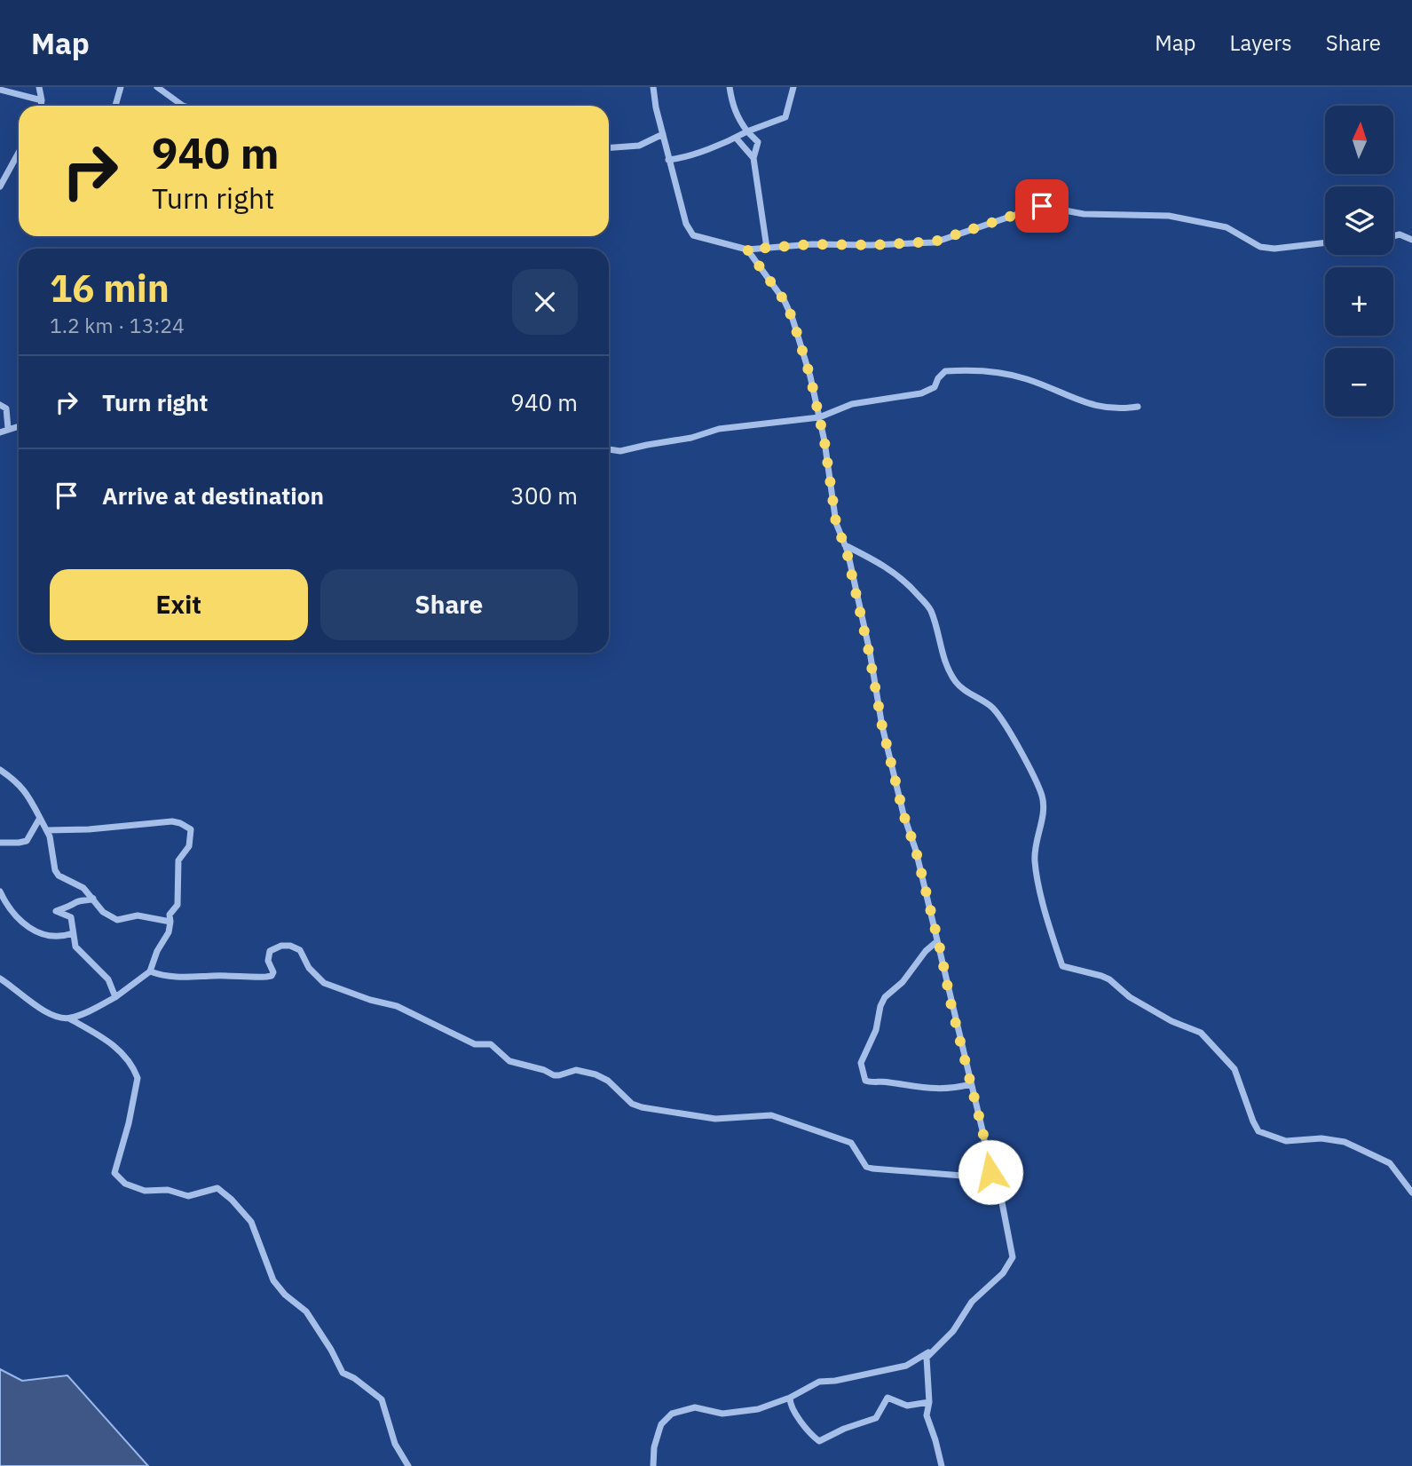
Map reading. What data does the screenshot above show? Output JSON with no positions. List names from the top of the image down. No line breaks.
{"north":"top","page":{"header":"Map","nav":["Map","Layers","Share"],"map_buttons":["+","−"],"turn":["940 m","Turn right"],"heading":["16 min","1.2 km · 13:24"],"list":[{"name":"Turn right","value":"940 m"},{"name":"Arrive at destination","value":"300 m"}],"buttons":["Exit","Share"]}}
